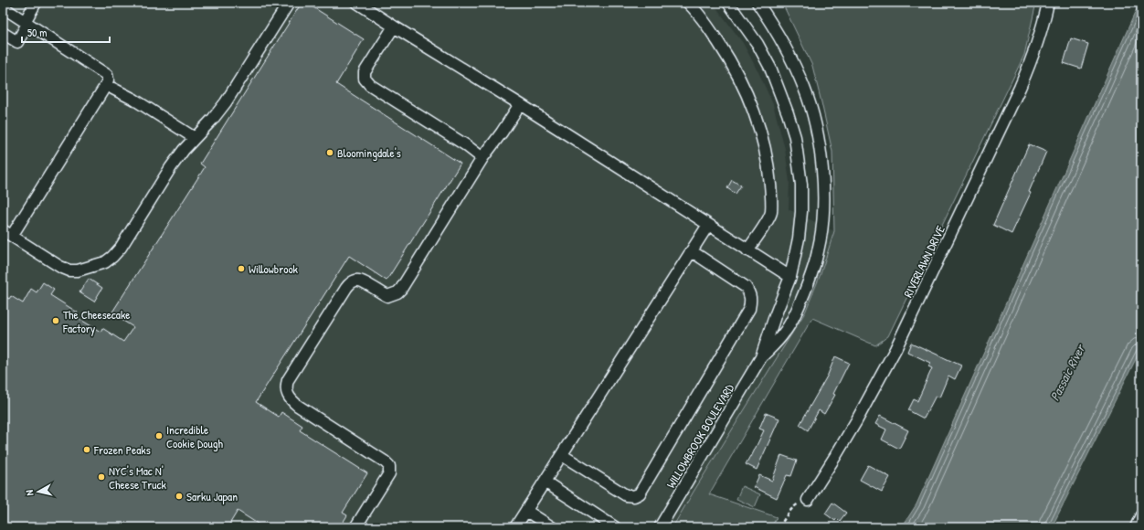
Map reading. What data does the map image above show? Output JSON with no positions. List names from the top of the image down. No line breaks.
{"streets":{"street":["RIVERLAWN DRIVE","WILLOWBROOK BOULEVARD"]},"water":["Passaic River"],"places":["Bloomingdale's","Willowbrook","The Cheesecake Factory","Incredible Cookie Dough","Frozen Peaks","NYC's Mac N' Cheese Truck","Sarku Japan"],"scale_bar":"50 m","north":"left"}
